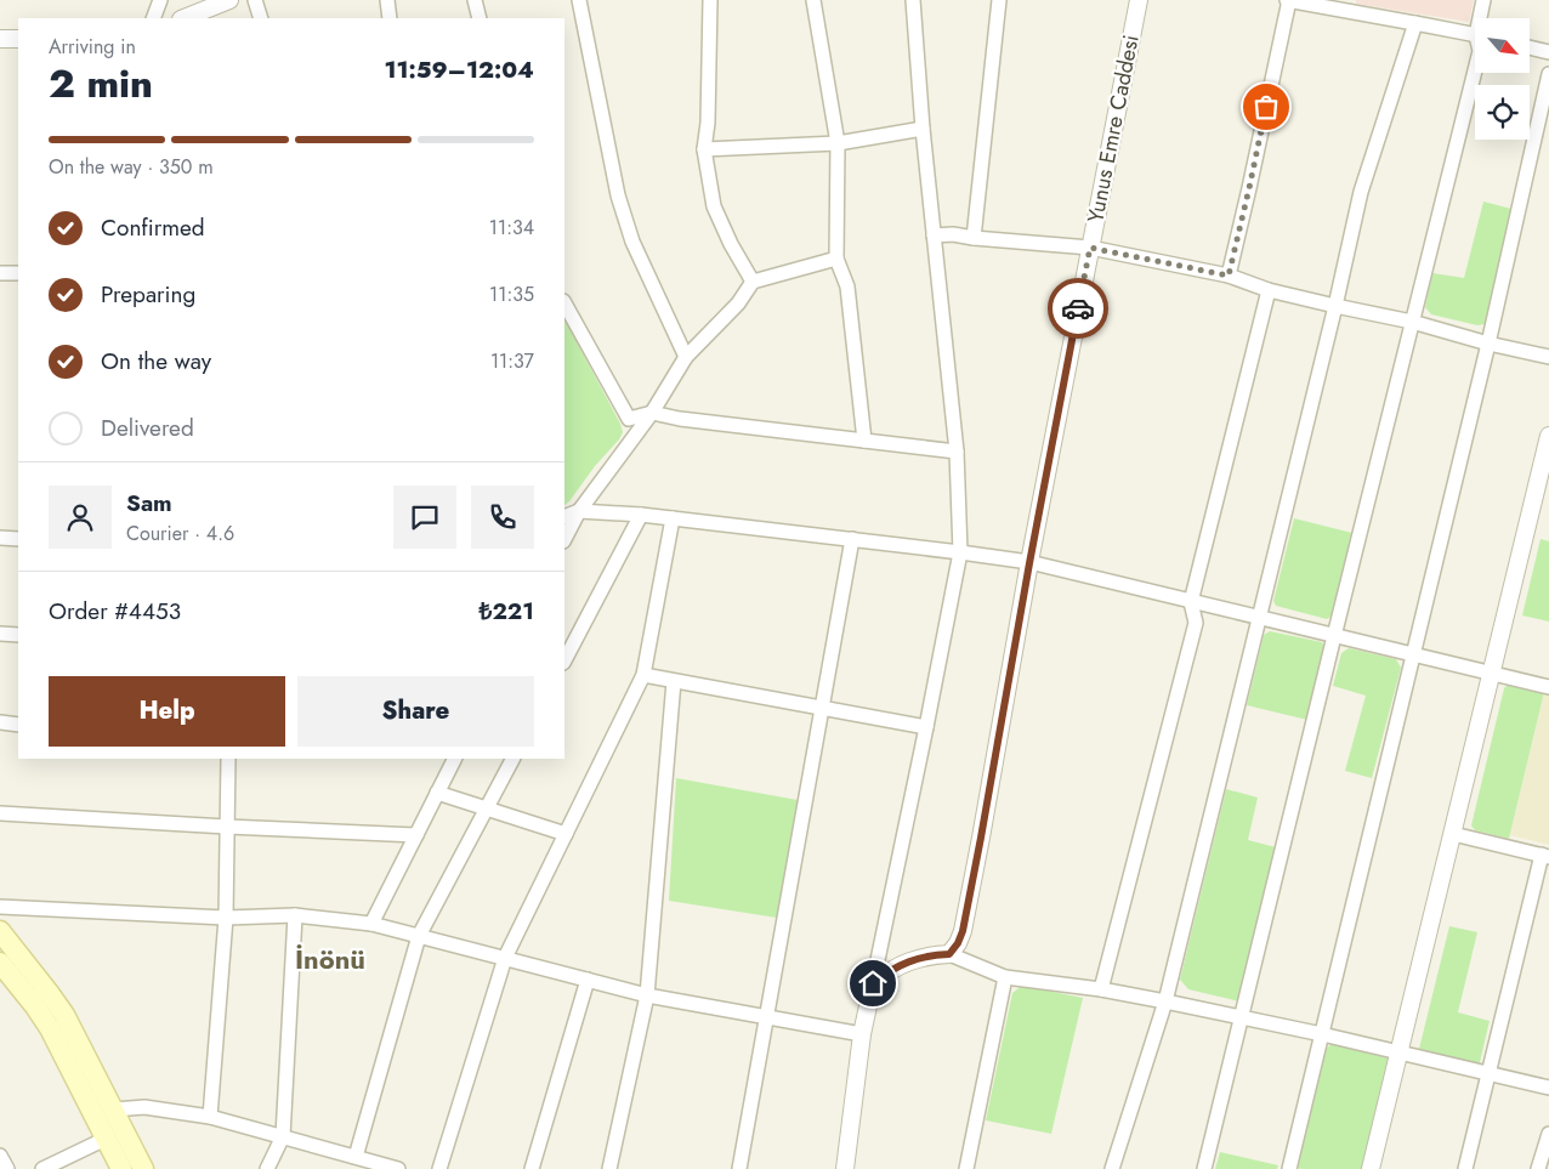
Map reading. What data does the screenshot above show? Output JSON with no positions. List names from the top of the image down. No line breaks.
{"streets":{"street":["Yunus Emre Caddesi"]},"districts":["İnönü"],"north":"bottom right","page":{"heading":["2 min","Arriving in","11:59–12:04"],"panel":["Sam","Courier · 4.6","Order #4453","₺221"],"bar":"On the way · 350 m","list":[["Confirmed","11:34"],["Preparing","11:35"],["On the way","11:37"],"Delivered"],"buttons":["Help","Share"]}}
